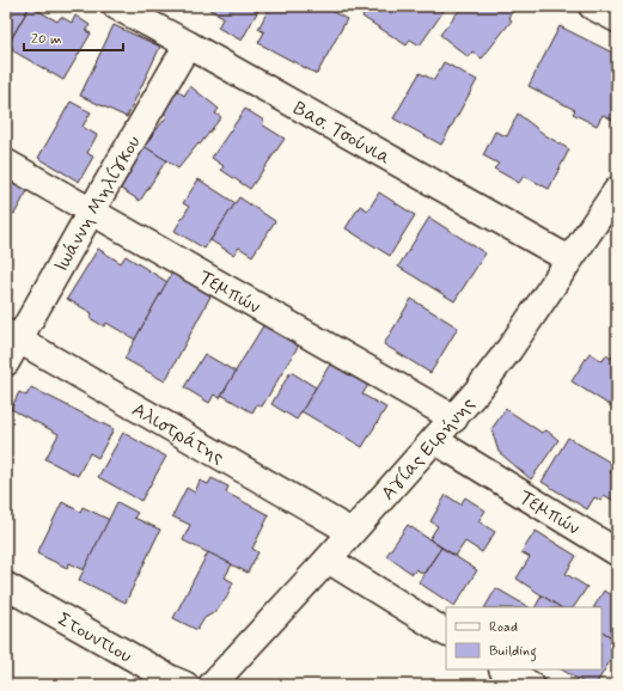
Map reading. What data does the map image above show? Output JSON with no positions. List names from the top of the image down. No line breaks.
{"streets":{"street":["Βασ. Τσούνια","Ιωάννη Μηλίγκου","Τεμπών","Αλιστράτης","Αγίας Ειρήνης","Στουντιου"]},"crossings":[["Βασ. Τσούνια","Ιωάννη Μηλίγκου"],["Βασ. Τσούνια","Αγίας Ειρήνης"],["Ιωάννη Μηλίγκου","Τεμπών"],["Ιωάννη Μηλίγκου","Αλιστράτης"],["Τεμπών","Αγίας Ειρήνης"],["Αλιστράτης","Αγίας Ειρήνης"]],"legend":["Road","Building"],"scale_bar":"20 m"}
